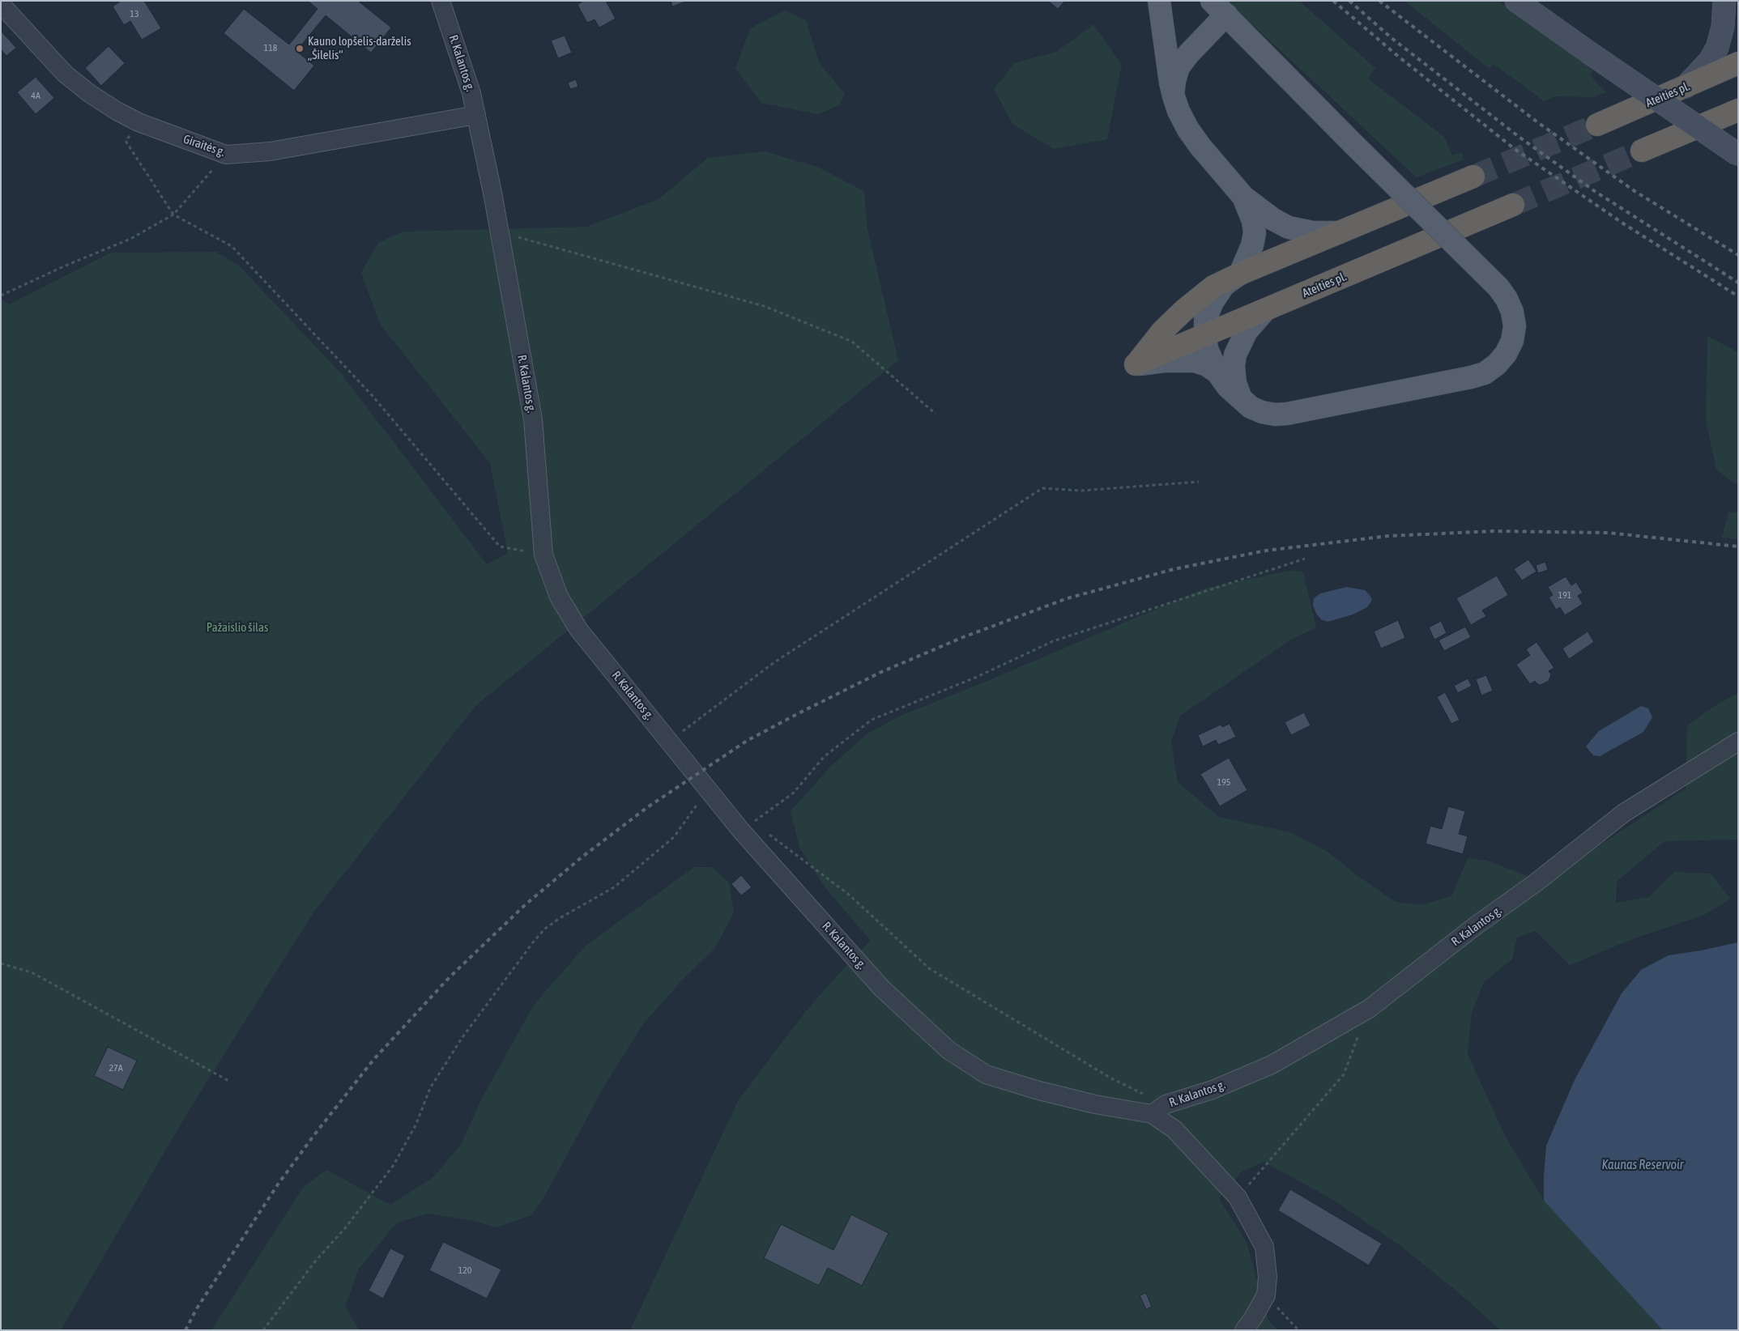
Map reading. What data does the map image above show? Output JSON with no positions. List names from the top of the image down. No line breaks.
{"streets":{"highway":["Ateities pl."],"street":["R. Kalantos g.","Giraitės g."]},"crossings":[["R. Kalantos g.","Giraitės g."]],"water":["Kaunas Reservoir"],"parks":["Pažaislio šilas"],"places":["Kauno lopšelis-darželis „Šilelis“"],"house_numbers":["13","118","4A","191","195","27A","120"]}
